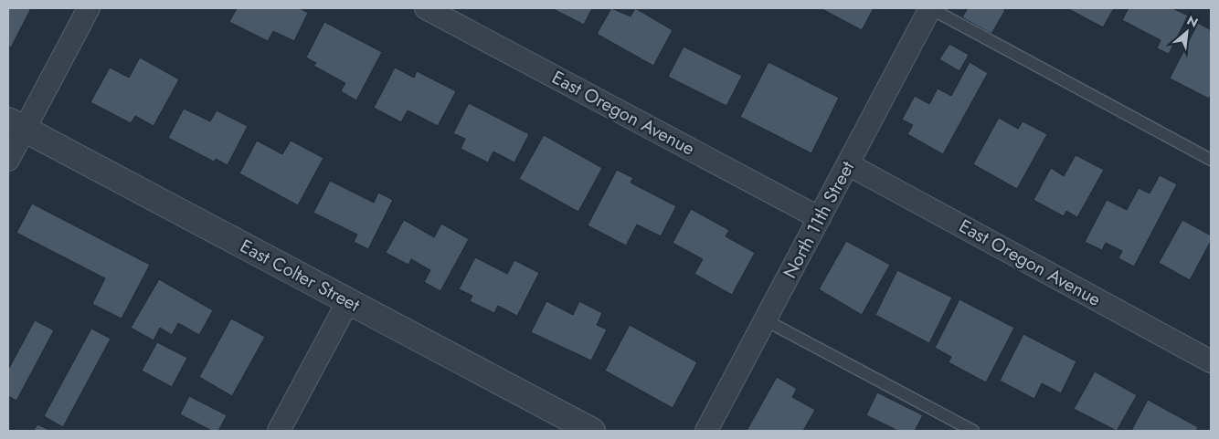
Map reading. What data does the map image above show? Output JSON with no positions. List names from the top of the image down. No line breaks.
{"streets":{"street":["East Oregon Avenue","North 11th Street","East Colter Street"]},"crossings":[["East Oregon Avenue","North 11th Street"]],"north":"top right"}
